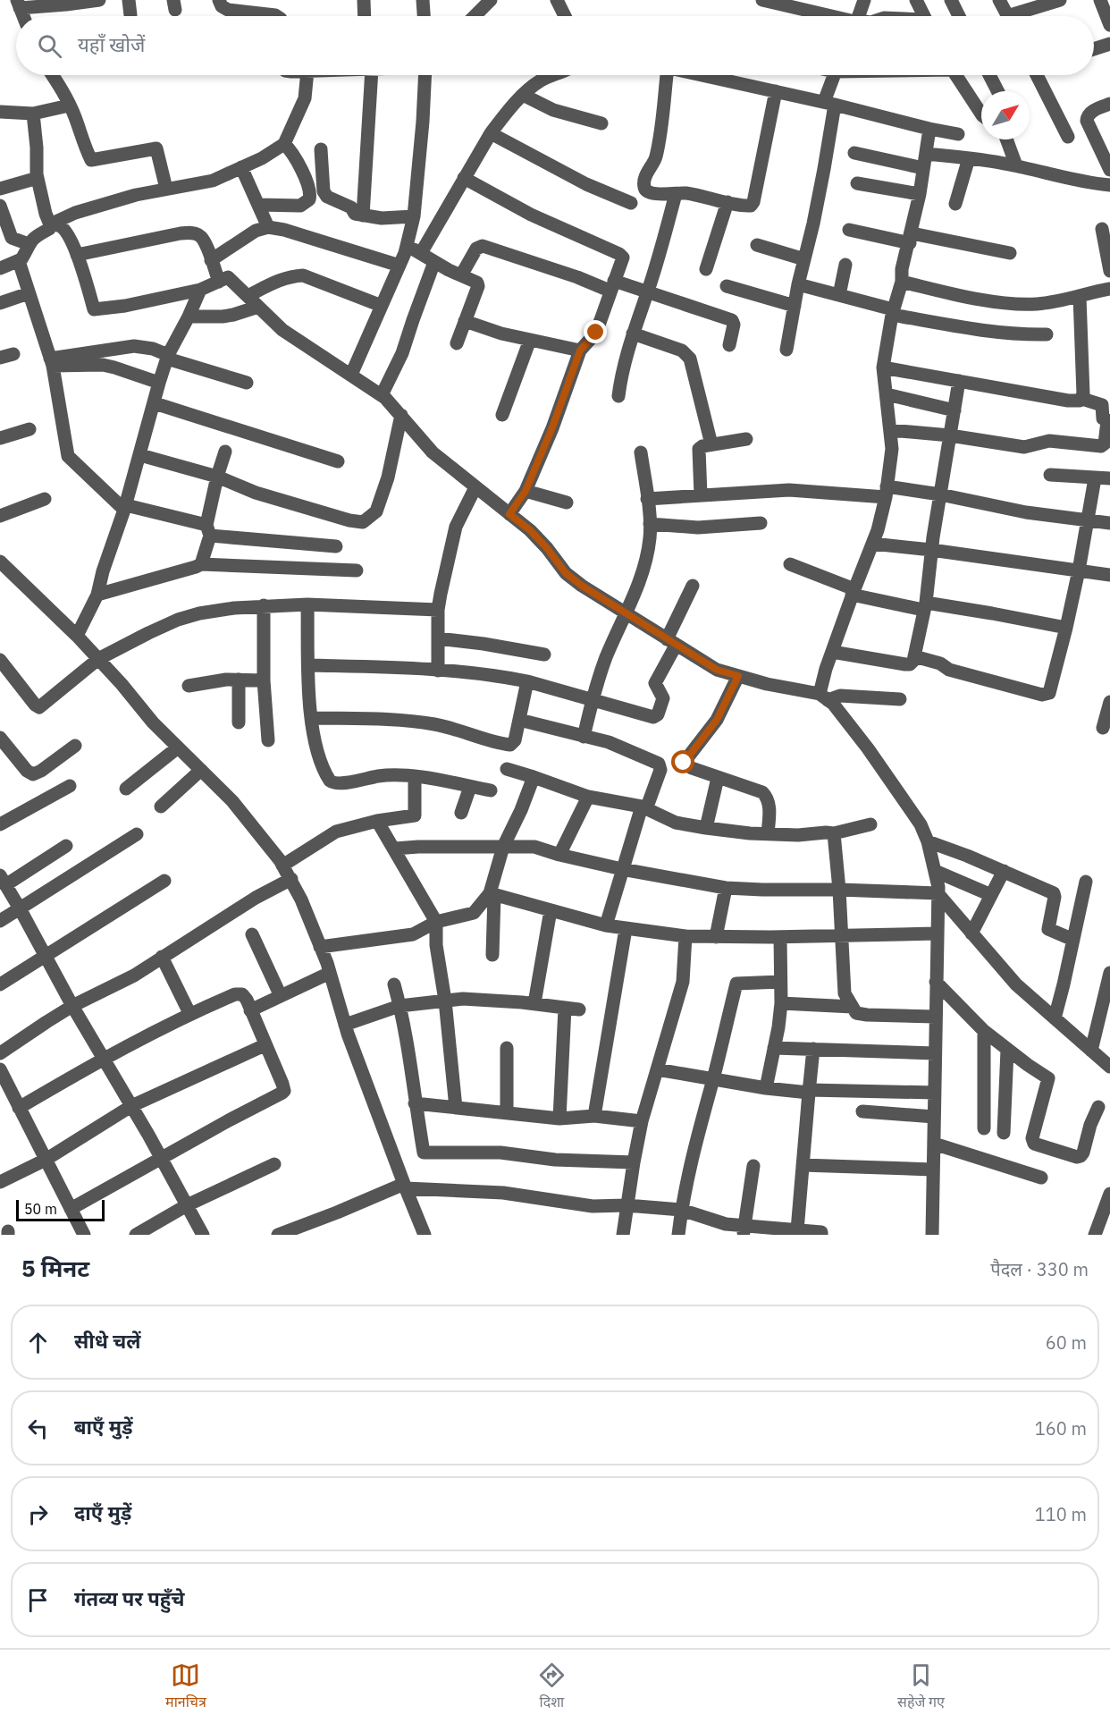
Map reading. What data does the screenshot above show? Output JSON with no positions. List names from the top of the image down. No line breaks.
{"scale_bar":"50 m","north":"top right","page":{"search":"यहाँ खोजें","scale":"50 m","heading":["5 मिनट","पैदल · 330 m"],"list":[["सीधे चलें","60 m"],["बाएँ मुड़ें","160 m"],["दाएँ मुड़ें","110 m"],"गंतव्य पर पहुँचे"],"nav":["मानचित्र","दिशा","सहेजे गए"]}}
